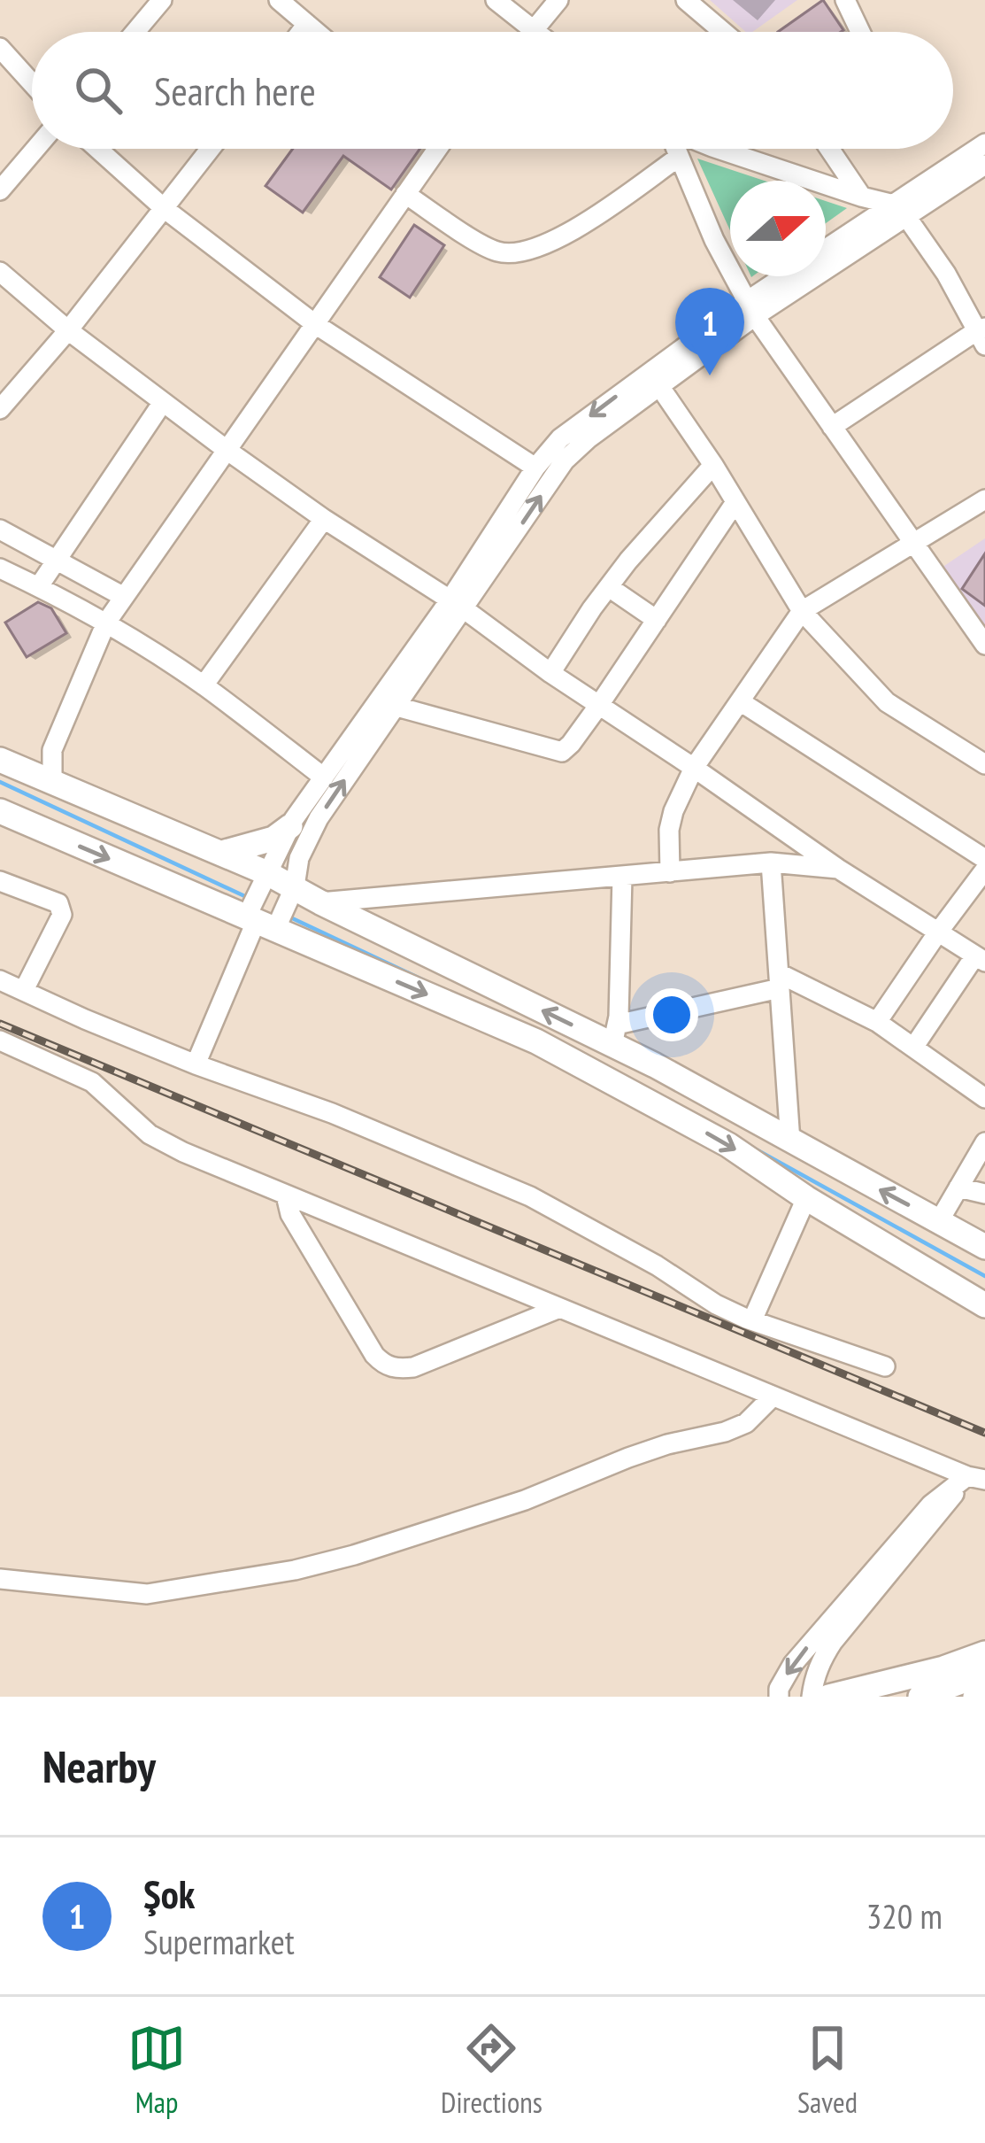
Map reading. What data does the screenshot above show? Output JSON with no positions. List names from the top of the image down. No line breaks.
{"north":"right","page":{"search":"Search here","pins":"1","heading":"Nearby","list":[{"mark":"1","name":"Şok","note":"Supermarket","value":"320 m"}],"nav":["Map","Directions","Saved"]}}
